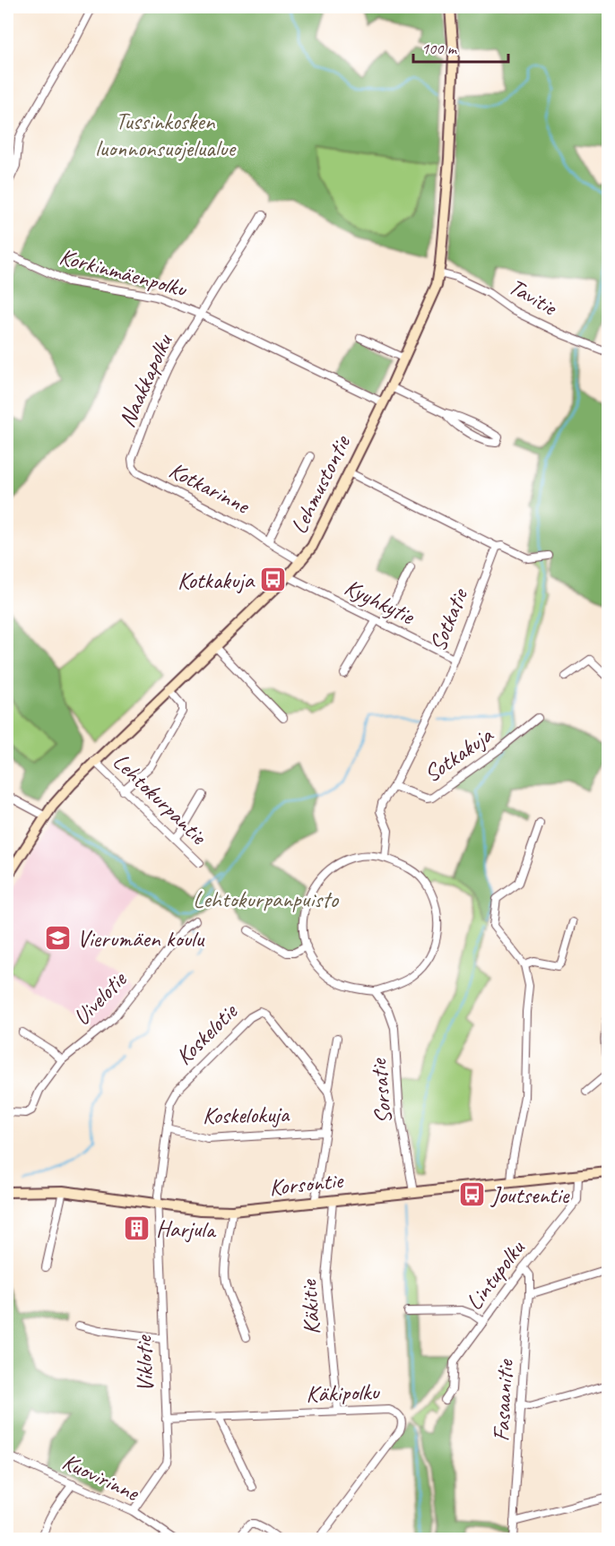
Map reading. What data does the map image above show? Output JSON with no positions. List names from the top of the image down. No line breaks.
{"streets":{"main road":["Lehmustontie","Korsontie"],"street":["Korkinmäenpolku","Tavitie","Naakkapolku","Kotkarinne","Kyyhkytie","Sotkatie","Sotkakuja","Lehtokurpantie","Uivelotie","Koskelotie","Sorsatie","Koskelokuja","Lintupolku","Käkitie","Viklotie","Käkipolku","Fasaanitie","Kuovirinne"]},"crossings":[["Korkinmäenpolku","Naakkapolku"],["Korkinmäenpolku","Lehmustontie"],["Tavitie","Lehmustontie"],["Naakkapolku","Kotkarinne"],["Lehmustontie","Kyyhkytie"],["Lehmustontie","Lehtokurpantie"],["Kyyhkytie","Sotkatie"],["Sotkatie","Sotkakuja"],["Sotkatie","Sorsatie"],["Koskelotie","Koskelokuja"],["Koskelotie","Korsontie"],["Koskelotie","Viklotie"],["Sorsatie","Korsontie"],["Korsontie","Lintupolku"],["Korsontie","Käkitie"],["Korsontie","Viklotie"],["Lintupolku","Fasaanitie"],["Käkitie","Käkipolku"],["Viklotie","Käkipolku"],["Viklotie","Kuovirinne"]],"parks":["Tussinkosken luonnonsuojelualue","Lehtokurpanpuisto"],"places":{"bus stop":["Kotkakuja","Joutsentie"],"school or university":["Vierumäen koulu"],"building":["Harjula"]},"scale_bar":"100 m"}
